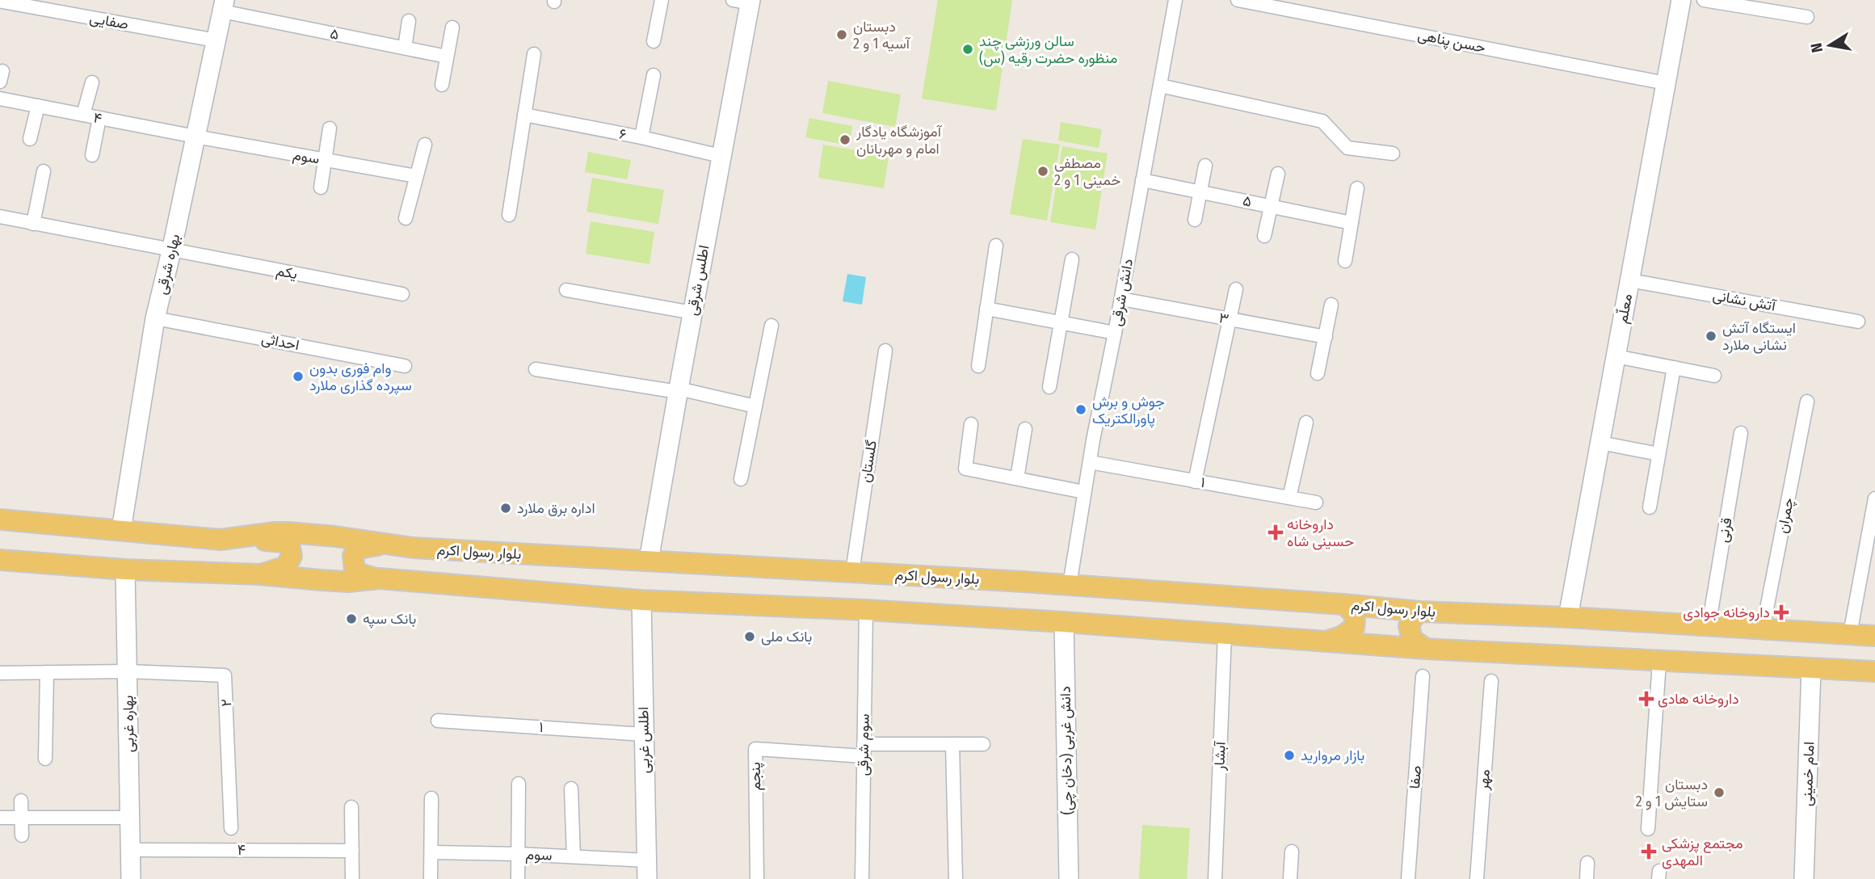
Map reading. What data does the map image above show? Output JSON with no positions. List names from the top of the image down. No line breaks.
{"streets":{"main road":["بلوار رسول اکرم"],"street":["صفایی","۵","حسن پناهی","۴","۶","سوم","بهاره شرقی","یکم","اطلس شرقی","دانش شرقی","آتش نشانی","معلّم","۳","احداثی","گلستان","۱","چمران","قرنی","۲","بهاره غربی","اطلس غربی","سوم شرقی","دانش غربی (دخان چی)","آبشار","امام خمینی","پنجم","صفا","مهر"]},"crossings":[["صفایی","بهاره شرقی"],["۵","بهاره شرقی"],["۵","دانش شرقی"],["حسن پناهی","معلّم"],["۴","سوم"],["۴","بهاره شرقی"],["۴","بهاره غربی"],["۶","اطلس شرقی"],["سوم","بهاره شرقی"],["سوم","اطلس غربی"],["بهاره شرقی","یکم"],["بهاره شرقی","احداثی"],["بهاره شرقی","بلوار رسول اکرم"],["اطلس شرقی","بلوار رسول اکرم"],["دانش شرقی","۳"],["دانش شرقی","۱"],["دانش شرقی","بلوار رسول اکرم"],["آتش نشانی","معلّم"],["معلّم","بلوار رسول اکرم"],["گلستان","بلوار رسول اکرم"],["۱","اطلس غربی"],["چمران","بلوار رسول اکرم"],["قرنی","بلوار رسول اکرم"],["۲","بهاره غربی"],["سوم شرقی","پنجم"]],"places":{"other":["دبستان آسیه 1 و 2","سالن ورزشی چند منظوره حضرت رقیه (س)","آموزشگاه یادگار امام و مهربانان","مصطفی خمینی 1 و 2","ایستگاه آتش نشانی ملارد","وام فوری بدون سپرده گذاری ملارد","جوش و برش پاورالکتریک","اداره برق ملارد","بانک سپه","بانک ملی","بازار مروارید","دبستان ستایش 1 و 2"],"health":["داروخانه حسینی شاه","داروخانه جوادی","داروخانه هادی","مجتمع پزشکی المهدی"]},"north":"left"}
